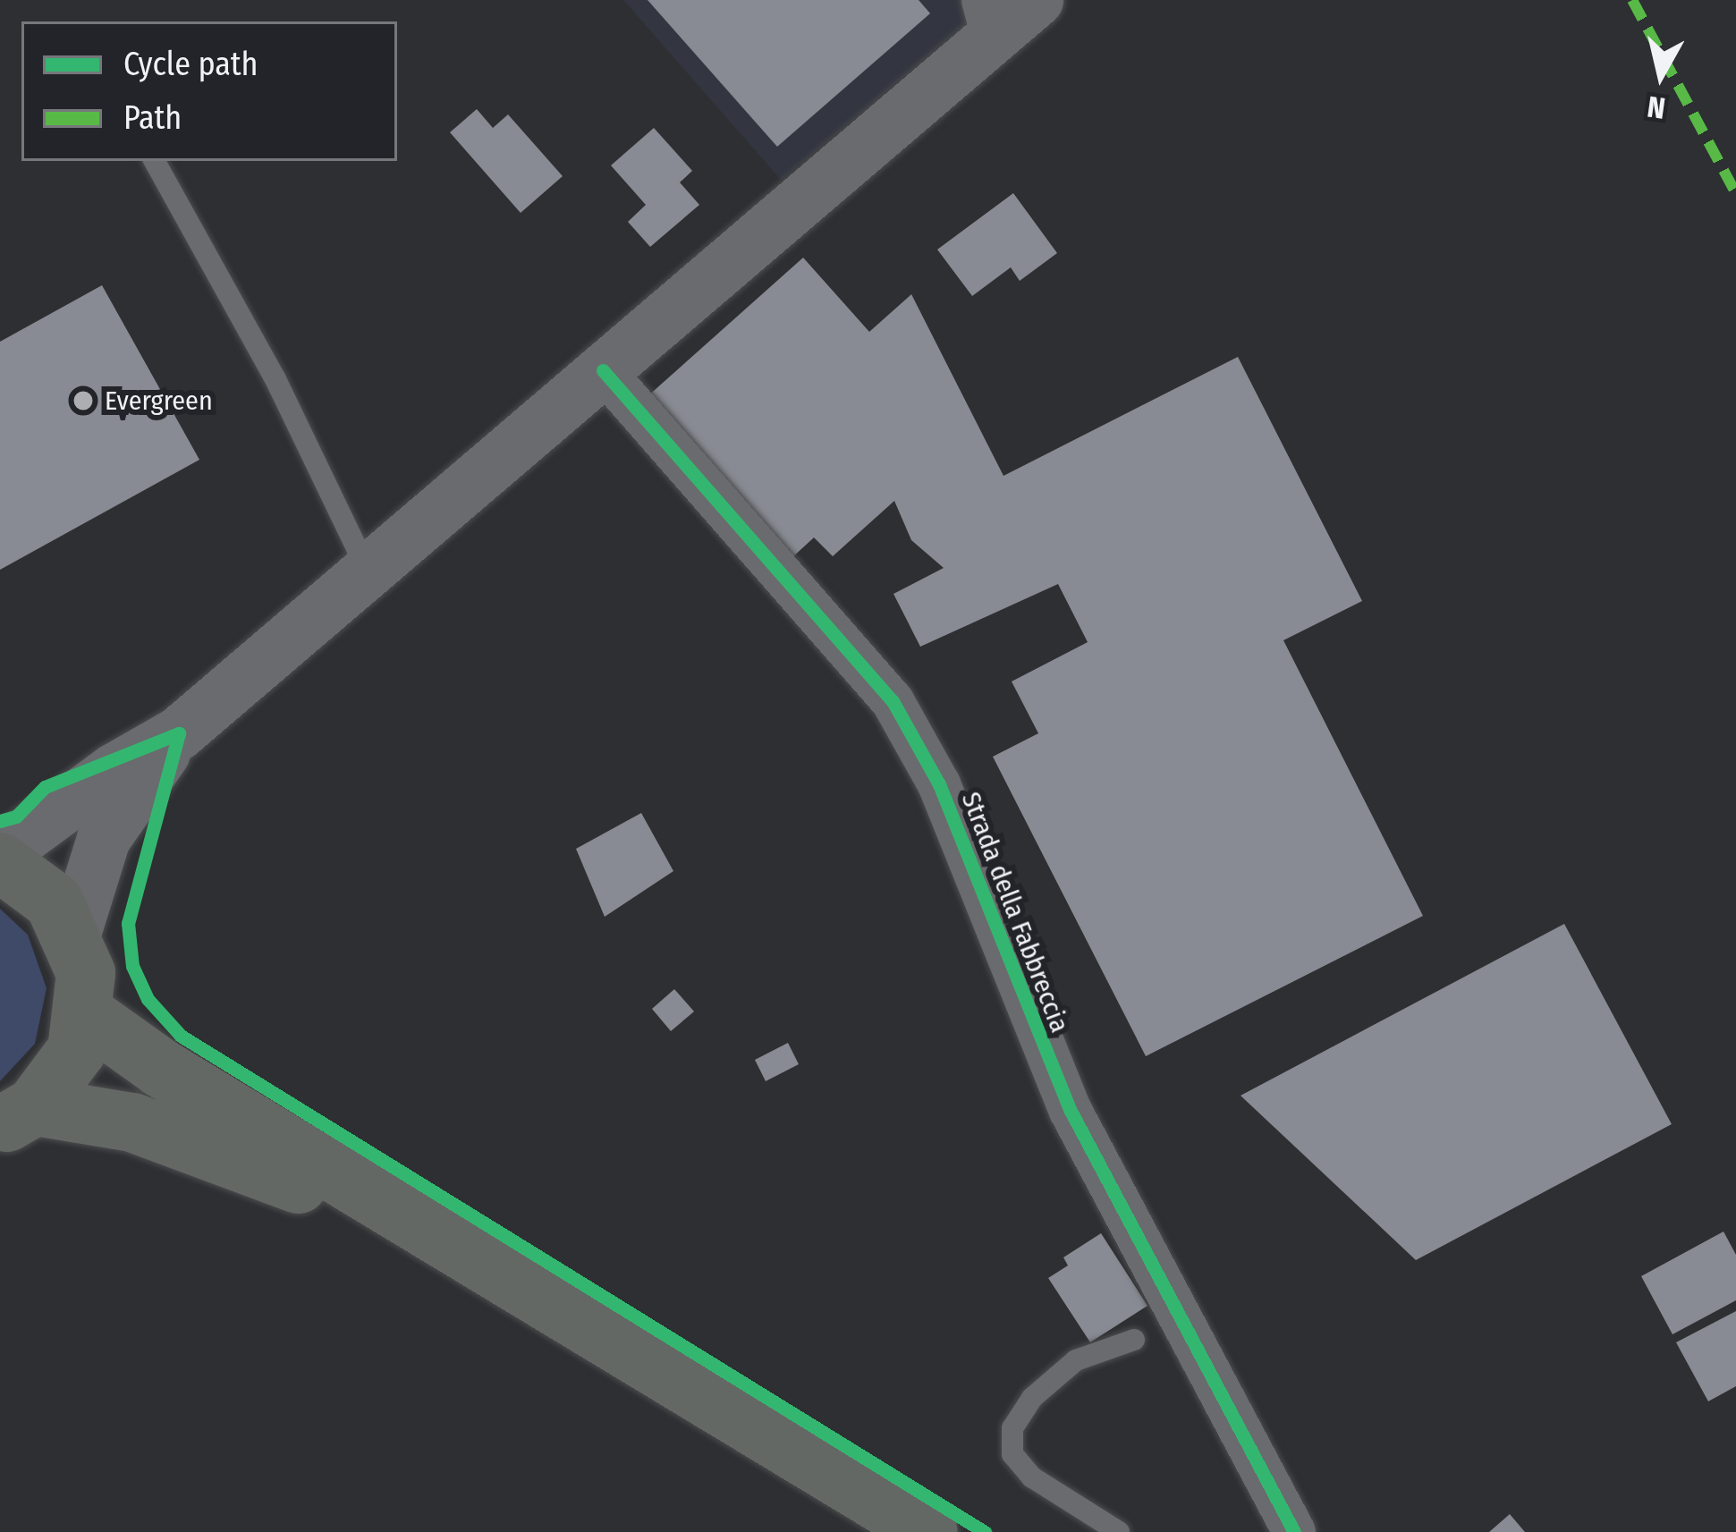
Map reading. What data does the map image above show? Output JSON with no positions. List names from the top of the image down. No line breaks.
{"streets":{"street":["Strada della Fabbreccia"]},"places":["Evergreen"],"legend":["Cycle path","Path"],"north":"bottom"}
